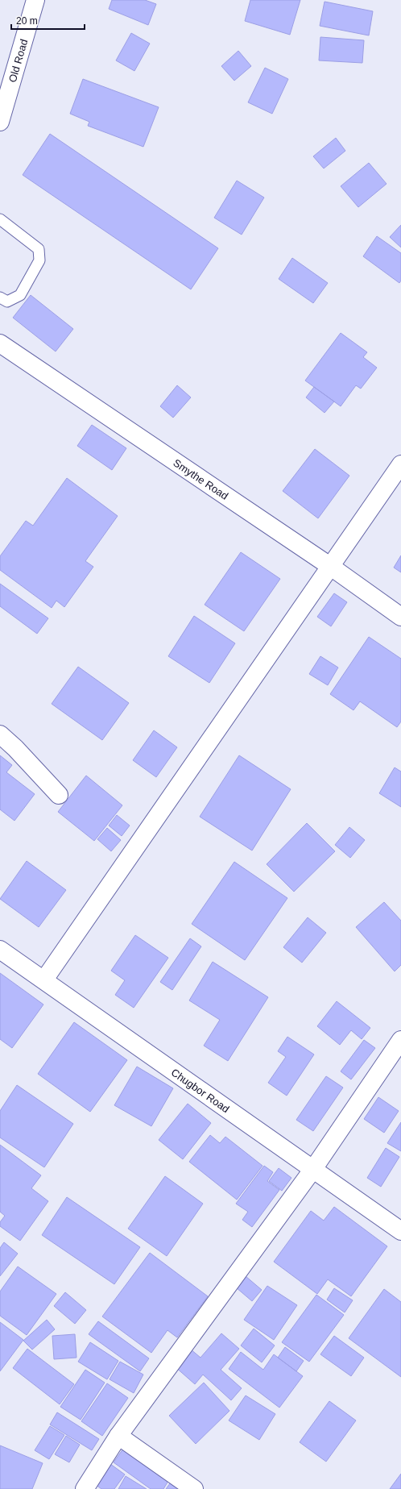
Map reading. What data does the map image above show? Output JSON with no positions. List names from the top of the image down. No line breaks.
{"streets":{"street":["Old Road","Smythe Road","Chugbor Road"]},"scale_bar":"20 m"}
